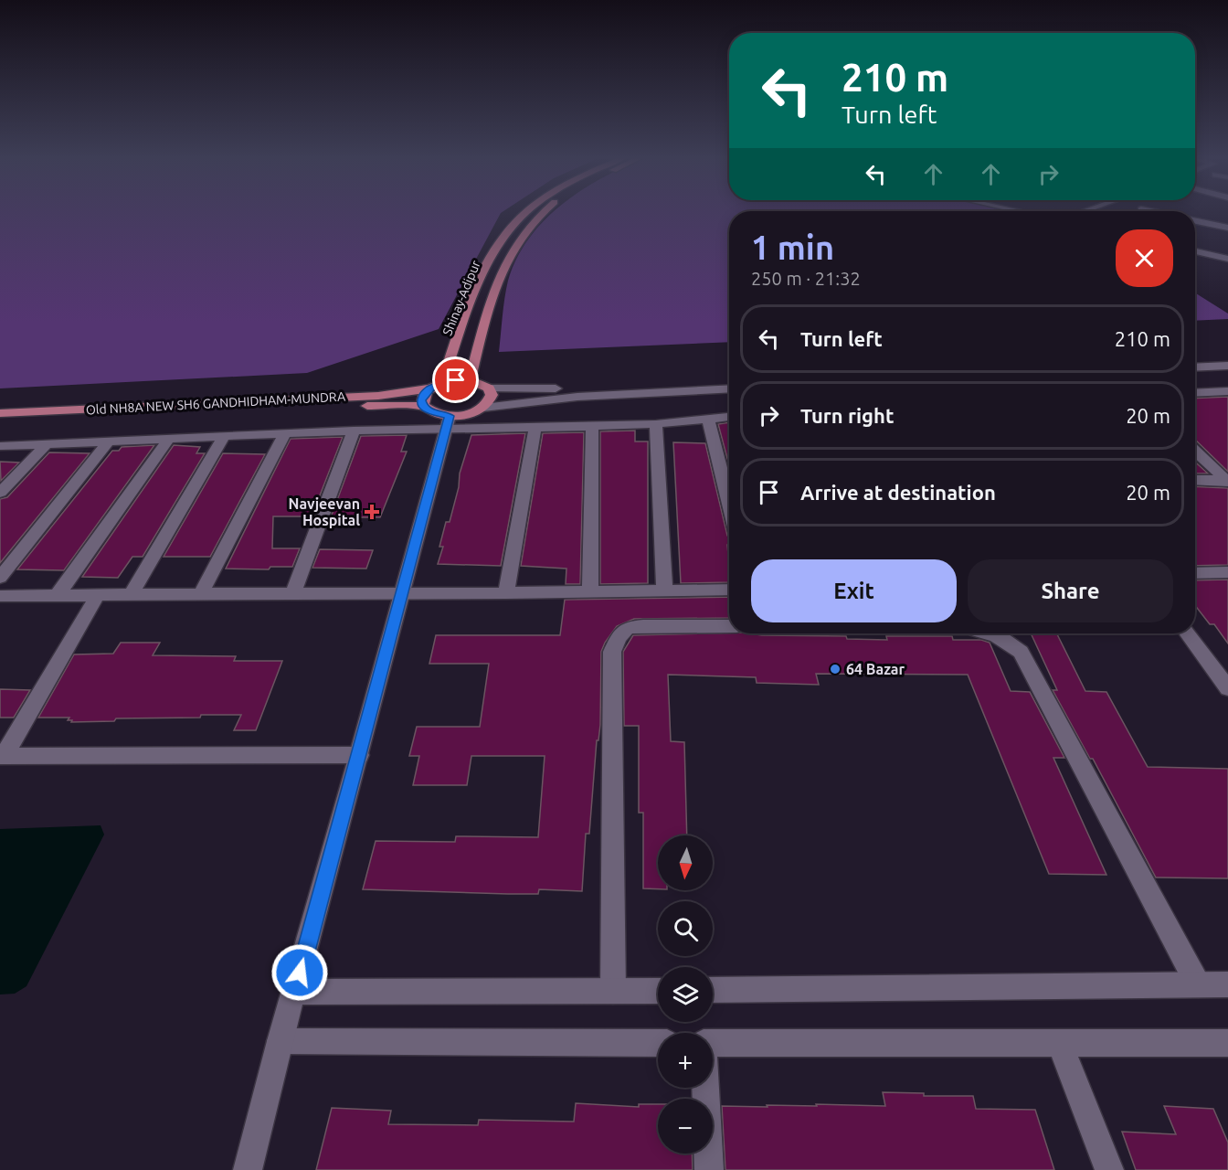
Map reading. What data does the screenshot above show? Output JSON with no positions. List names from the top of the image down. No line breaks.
{"streets":{"main road":["Shinay-Adipur","Old NH8A NEW SH6 GANDHIDHAM-MUNDRA"]},"crossings":[["Shinay-Adipur","Old NH8A NEW SH6 GANDHIDHAM-MUNDRA"]],"places":{"health":["Navjeevan Hospital"],"other":["64 Bazar"]},"north":"bottom","page":{"turn":["210 m","Turn left"],"heading":["1 min","250 m · 21:32"],"list":[{"name":"Turn left","value":"210 m"},{"name":"Turn right","value":"20 m"},{"name":"Arrive at destination","value":"20 m"}],"buttons":["Exit","Share"],"map_buttons":["+","−"]}}
